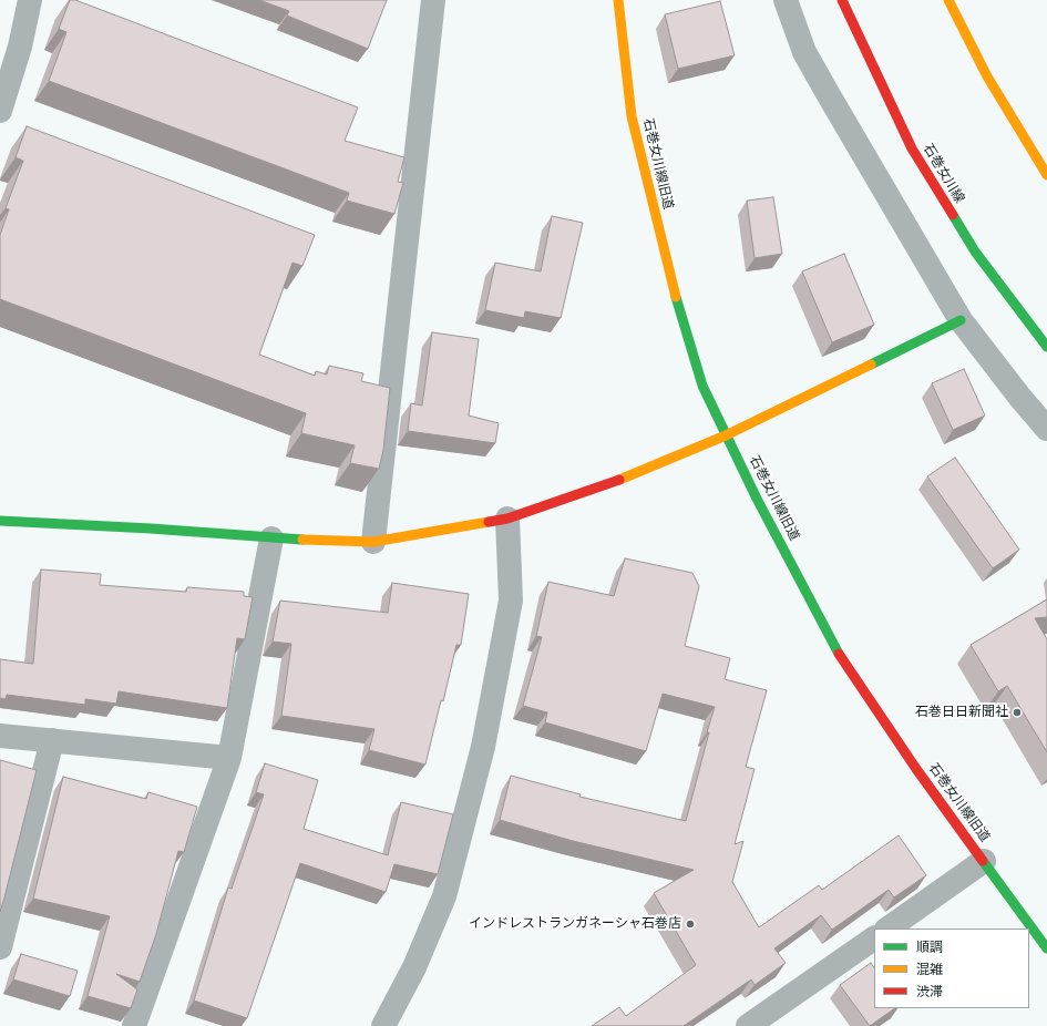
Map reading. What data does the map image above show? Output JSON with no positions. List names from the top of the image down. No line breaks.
{"streets":{"street":["石巻女川線旧道","石巻女川線"]},"places":["石巻日日新聞社","インドレストランガネーシャ石巻店"],"legend":["順調","混雑","渋滞"]}
